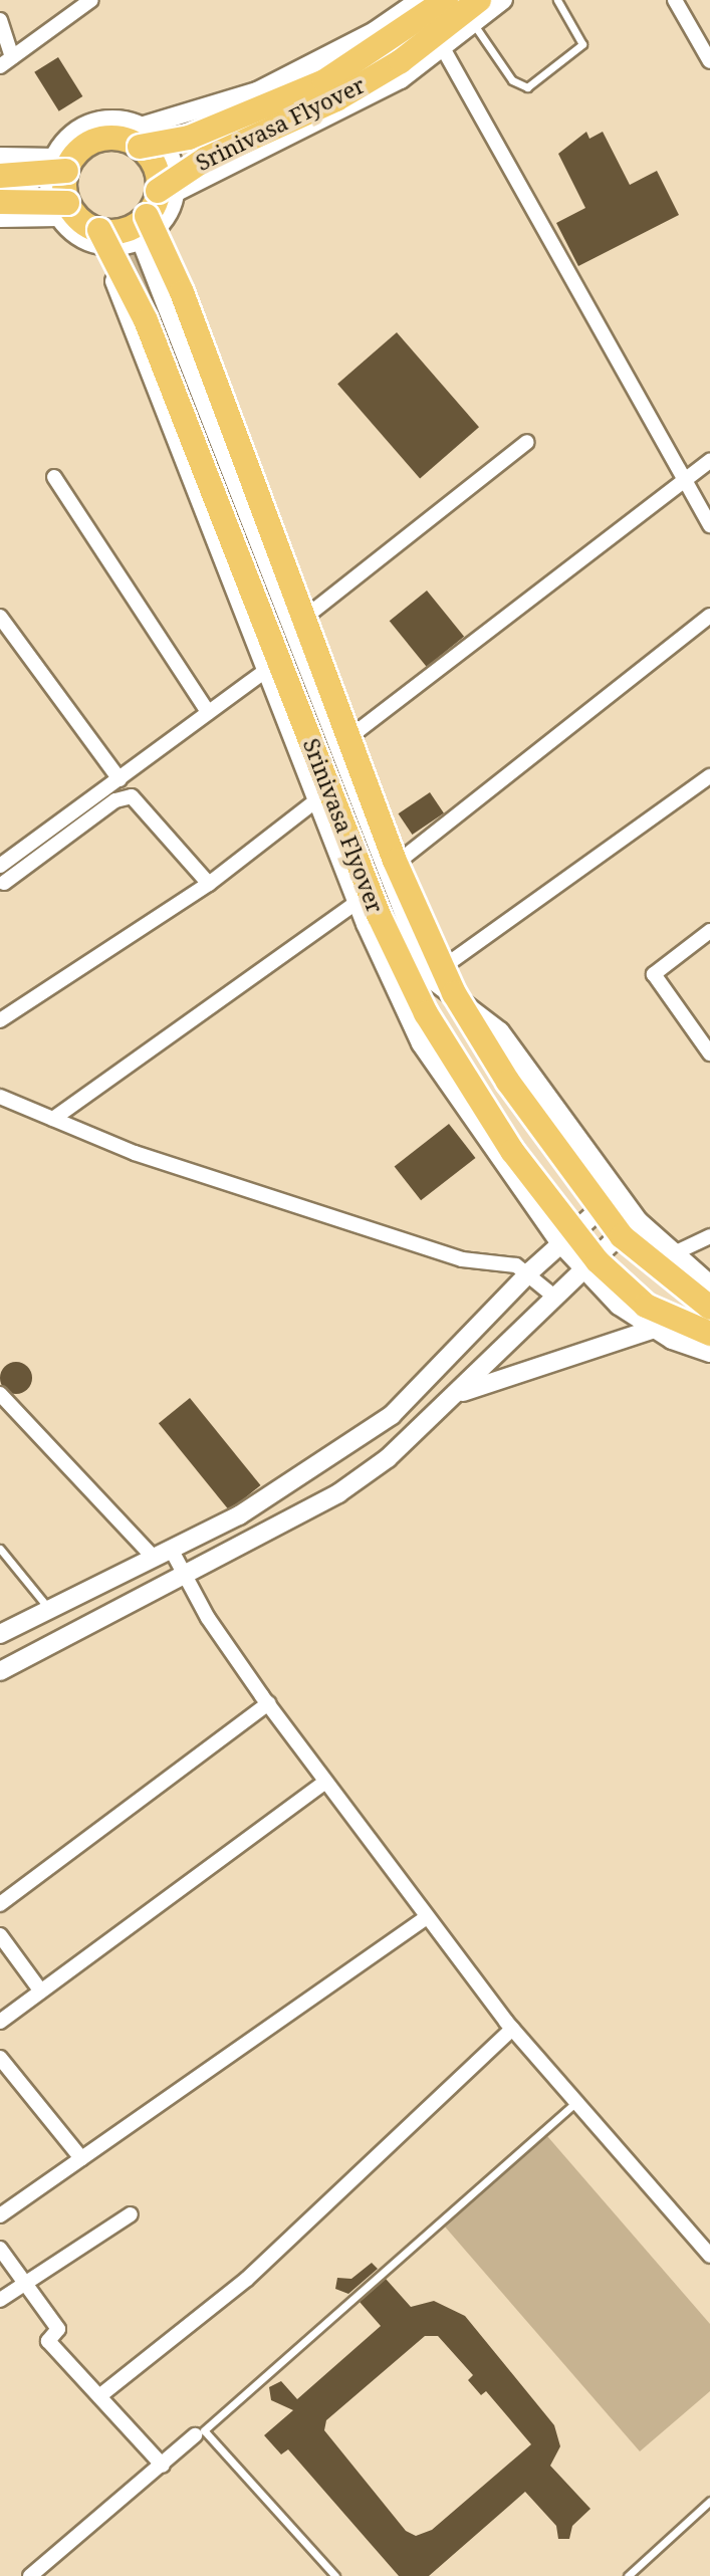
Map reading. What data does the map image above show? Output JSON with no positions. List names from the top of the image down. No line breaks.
{"streets":{"main road":["Srinivasa Flyover"]}}
